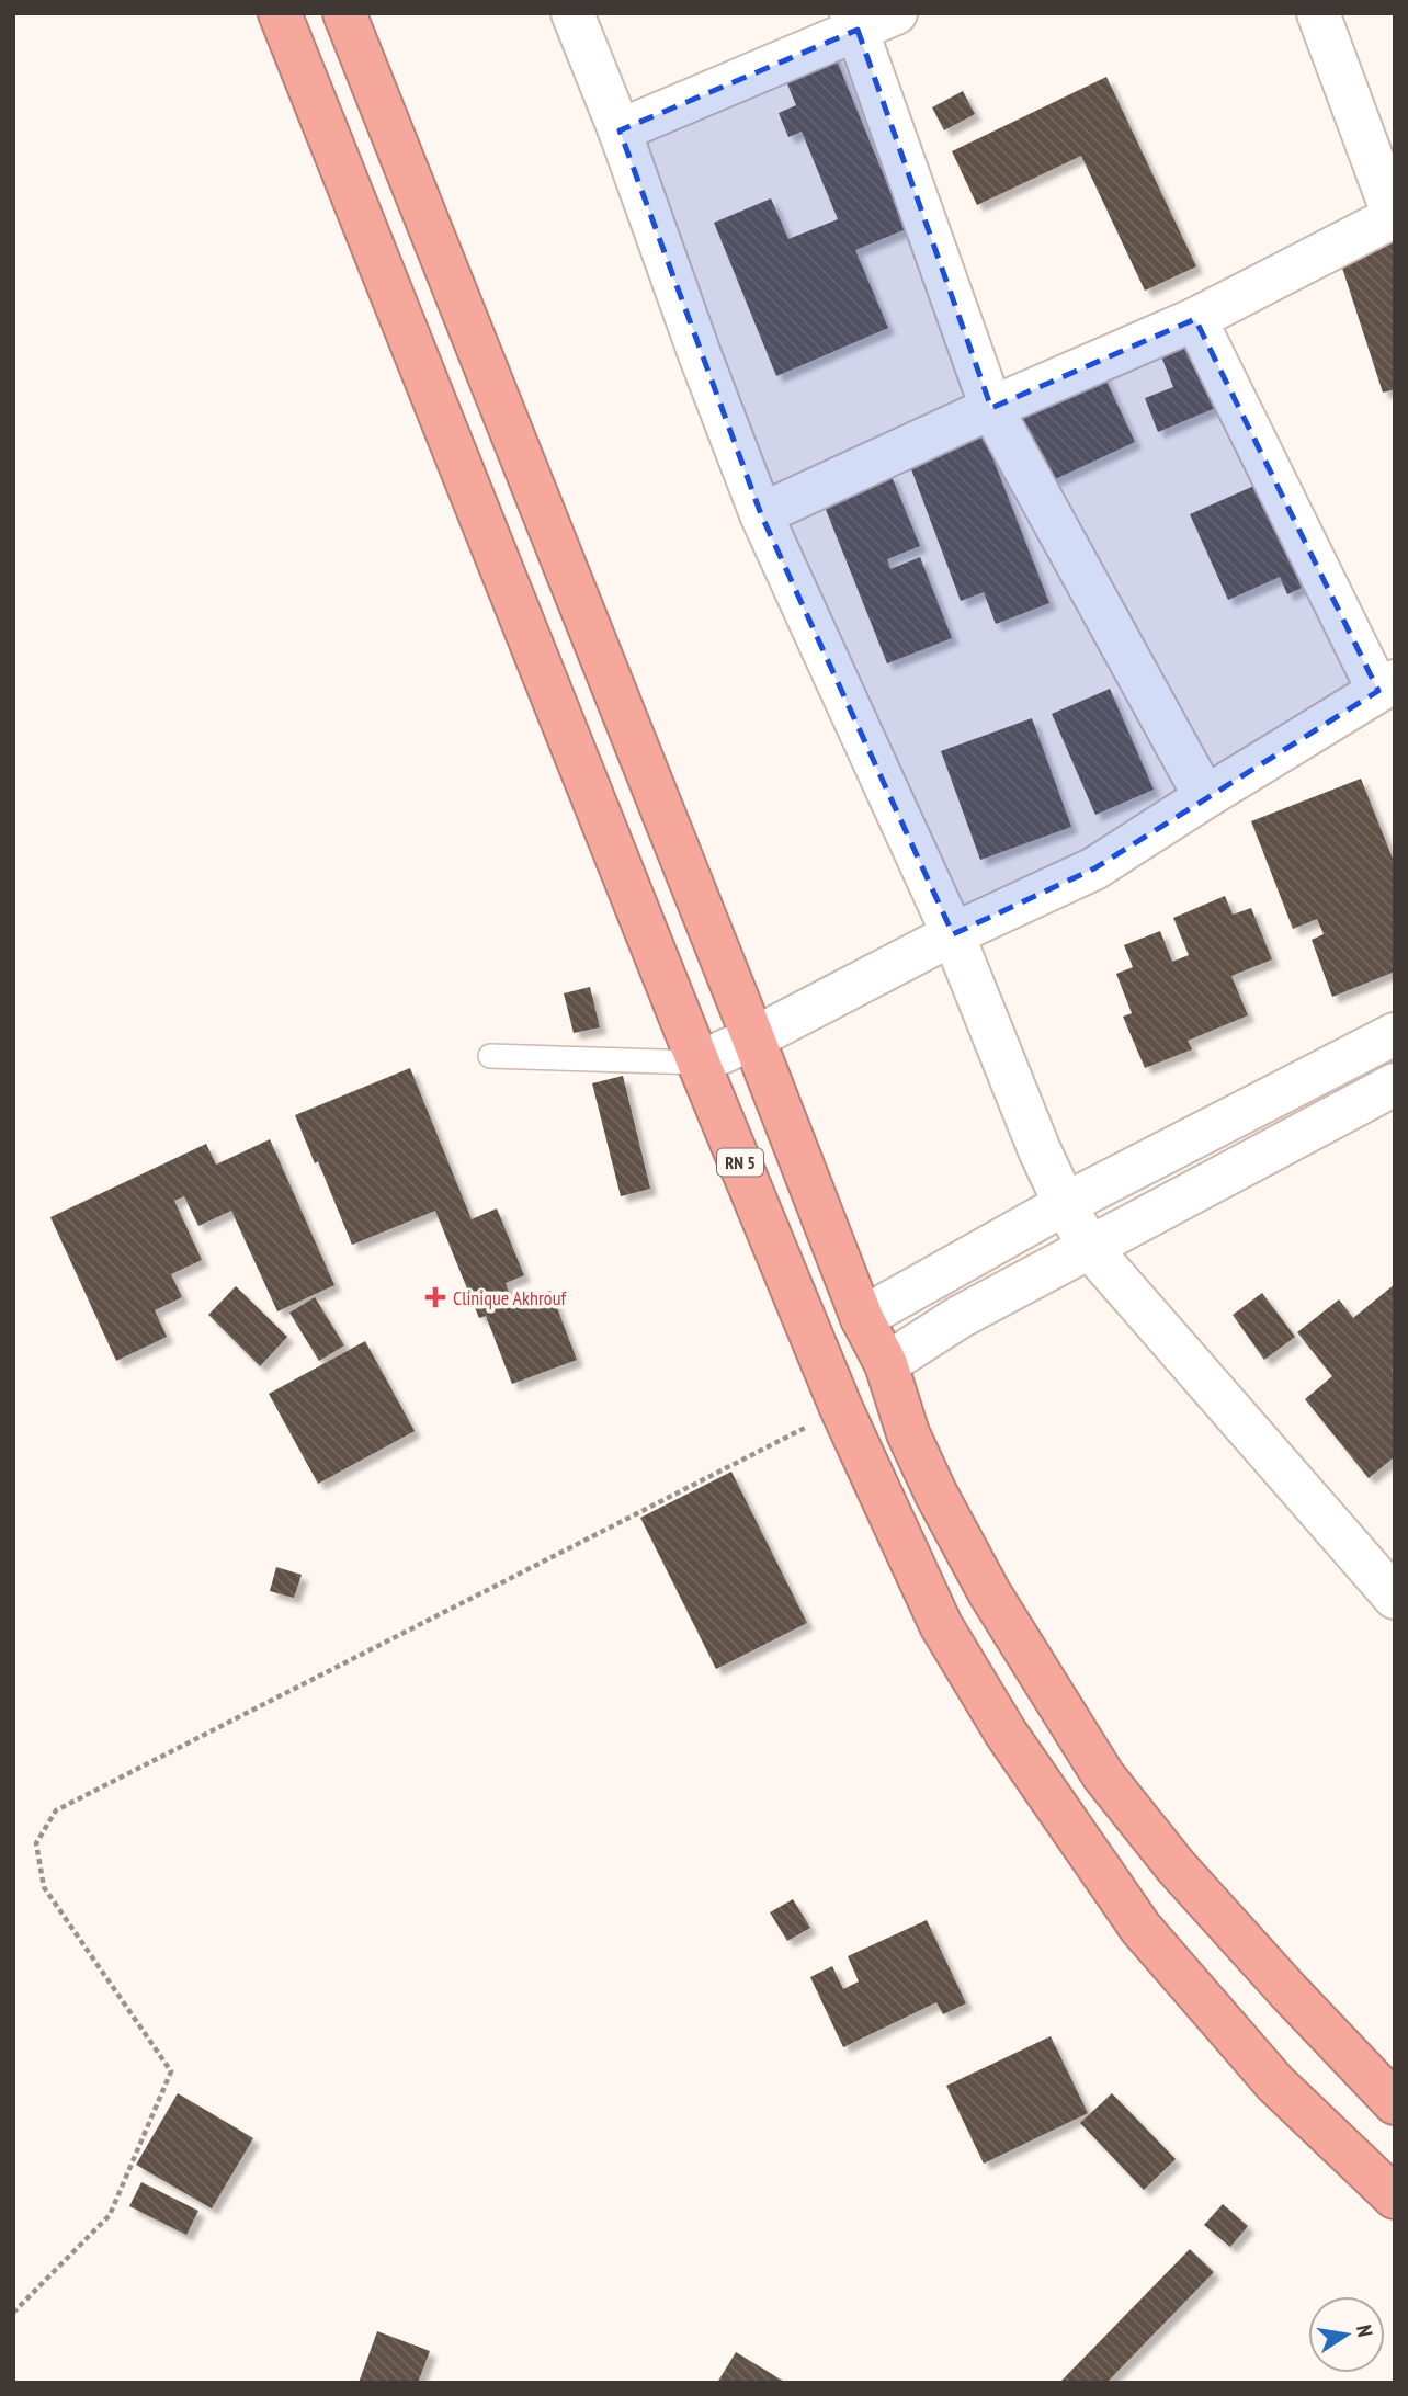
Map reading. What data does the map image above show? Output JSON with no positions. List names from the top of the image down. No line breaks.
{"streets":{"highway":["RN 5"]},"places":{"health":["Clinique Akhrouf"]},"north":"right"}
